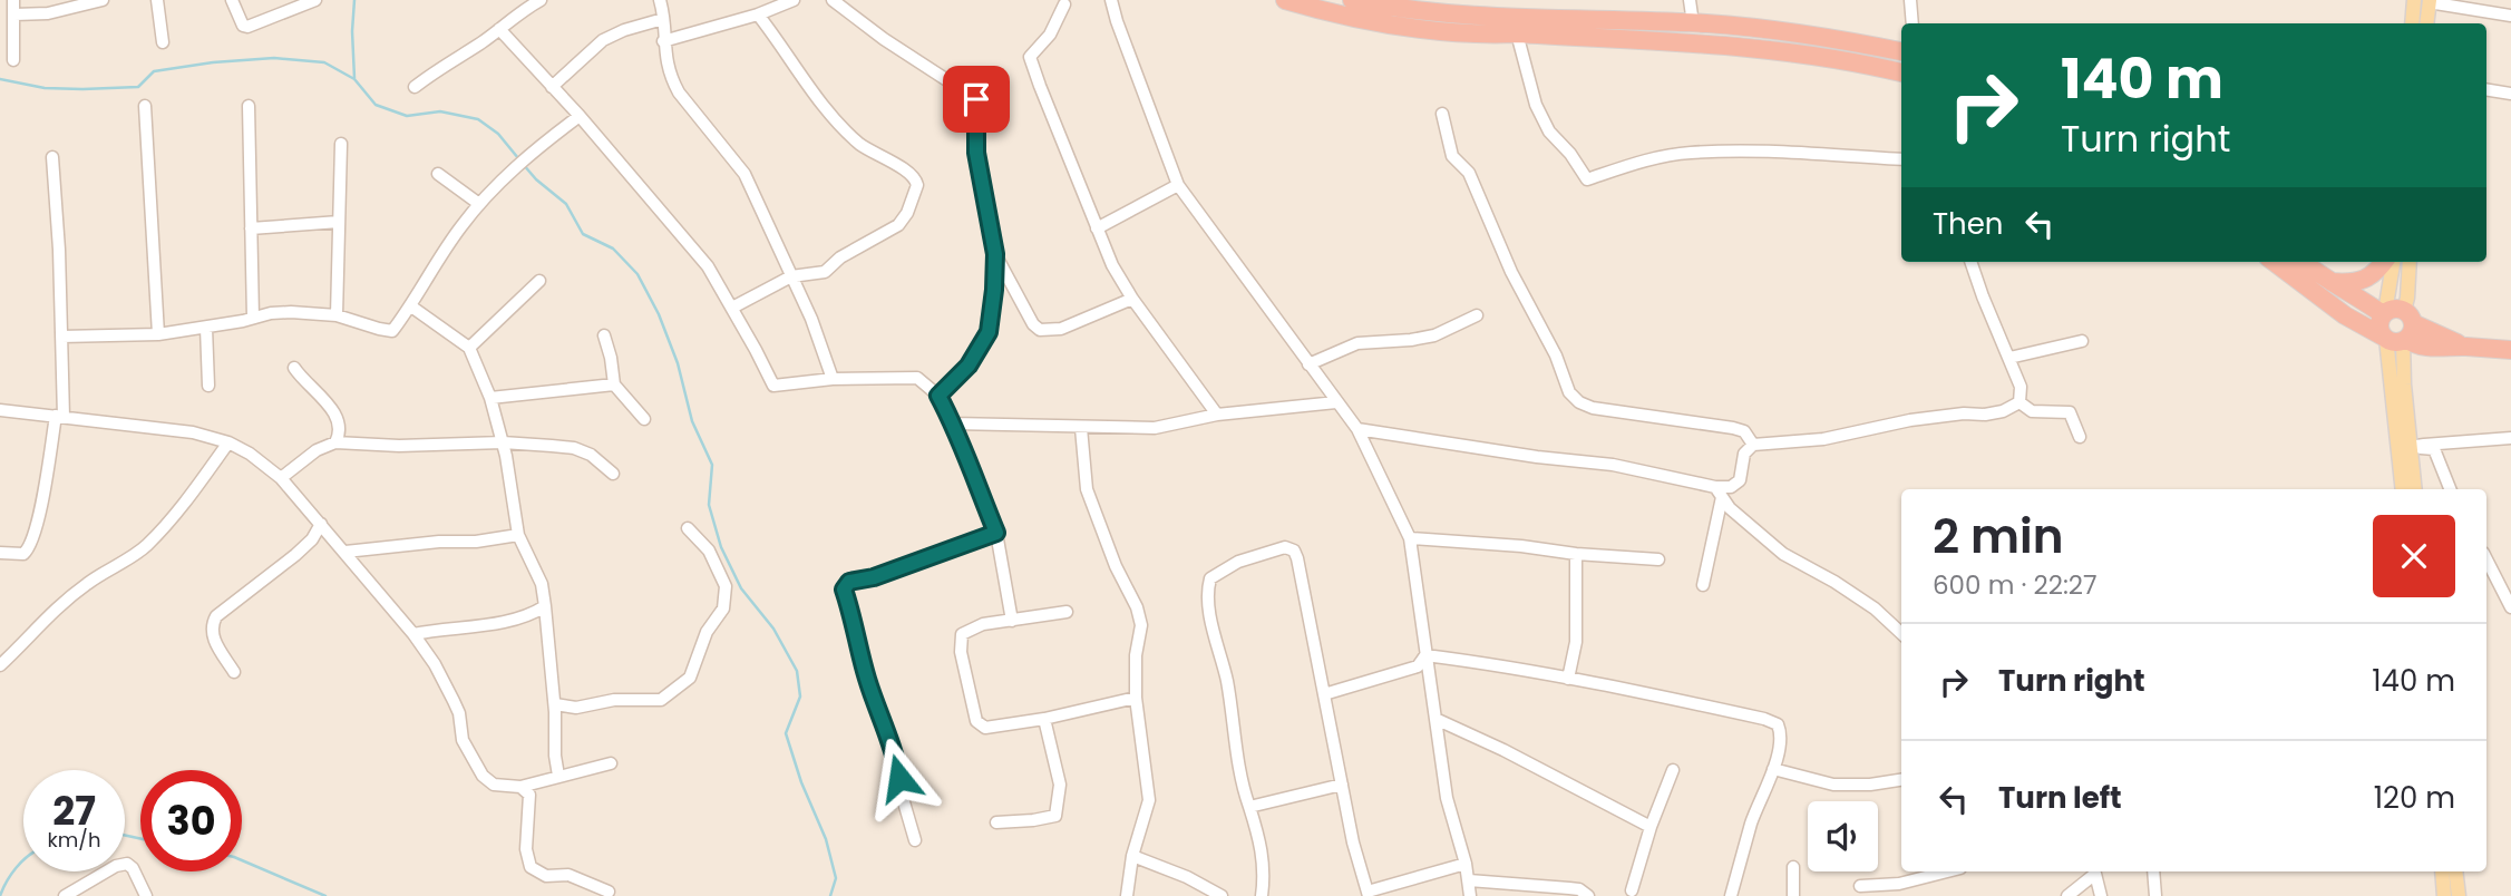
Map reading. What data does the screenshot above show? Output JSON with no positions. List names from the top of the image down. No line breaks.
{"page":{"turn":["140 m","Turn right"],"then":"Then","heading":["2 min","600 m · 22:27"],"list":[{"name":"Turn right","value":"140 m"},{"name":"Turn left","value":"120 m"}],"speed":"27 km/h","limit":"30"}}
